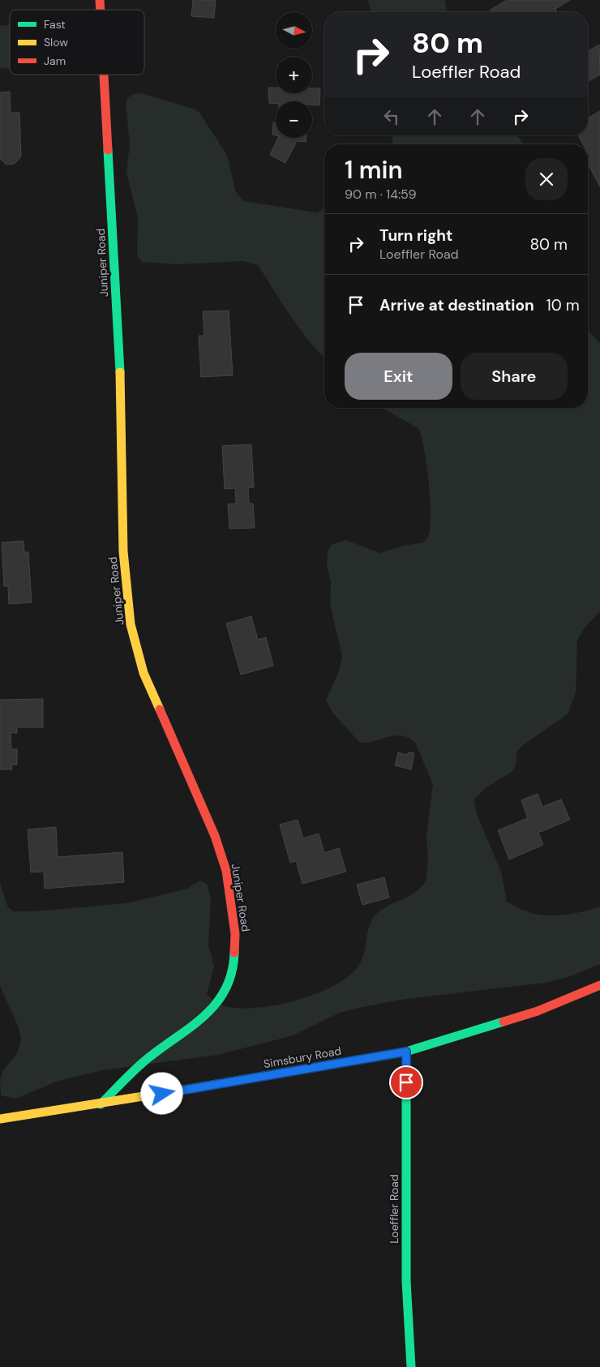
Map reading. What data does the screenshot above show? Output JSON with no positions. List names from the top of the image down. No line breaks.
{"streets":{"street":["Juniper Road","Simsbury Road","Loeffler Road"]},"crossings":[["Juniper Road","Simsbury Road"],["Simsbury Road","Loeffler Road"]],"legend":["Fast","Slow","Jam"],"north":"right","page":{"map_buttons":["+","−"],"turn":["80 m","Loeffler Road"],"heading":["1 min","90 m · 14:59"],"list":[{"name":"Turn right","note":"Loeffler Road","value":"80 m"},{"name":"Arrive at destination","value":"10 m"}],"buttons":["Exit","Share"]}}
